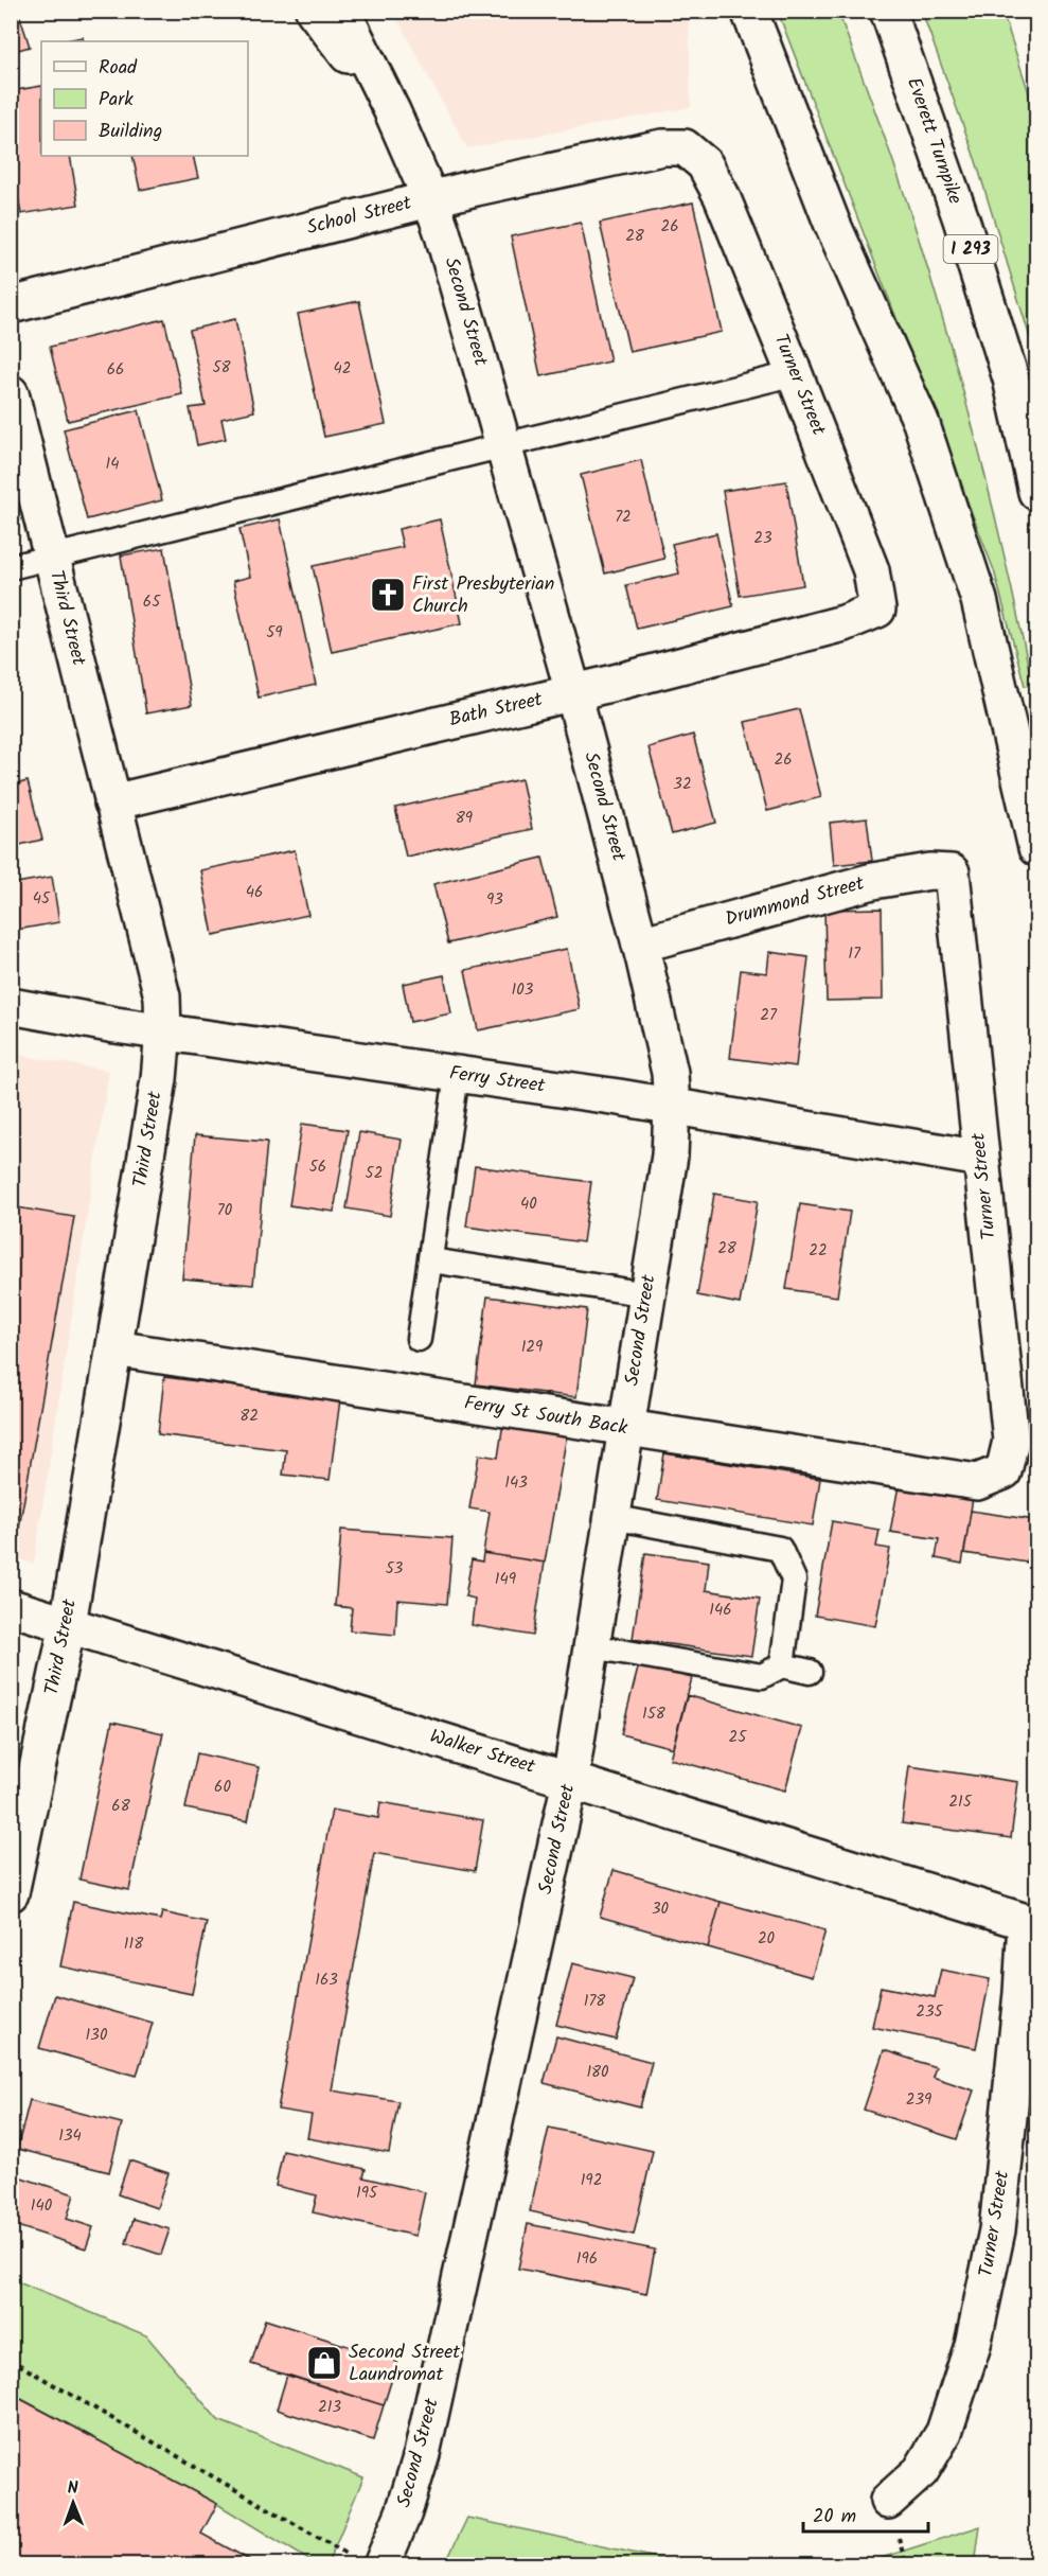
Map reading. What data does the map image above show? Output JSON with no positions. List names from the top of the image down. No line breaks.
{"streets":{"main road":["Everett Turnpike","School Street","I 293","Second Street","Turner Street","Third Street","Bath Street","Drummond Street","Ferry Street","Ferry St South Back","Walker Street"]},"crossings":[["School Street","Second Street"],["School Street","Turner Street"],["Second Street","Bath Street"],["Second Street","Drummond Street"],["Second Street","Ferry Street"],["Second Street","Ferry St South Back"],["Second Street","Walker Street"],["Turner Street","Bath Street"],["Turner Street","Drummond Street"],["Turner Street","Ferry Street"],["Turner Street","Ferry St South Back"],["Turner Street","Walker Street"],["Third Street","Bath Street"],["Third Street","Ferry Street"],["Third Street","Ferry St South Back"],["Third Street","Walker Street"]],"places":{"church":["First Presbyterian Church"],"shop":["Second Street Laundromat"]},"house_numbers":["26","28","58","42","66","14","72","23","65","59","26","32","89","46","45","93","17","103","27","56","52","40","70","28","22","129","82","143","53","149","146","158","25","60","215","68","30","20","118","163","178","235","130","180","239","134","192","195","140","196","213"],"legend":["Road","Park","Building"],"scale_bar":"20 m","north":"top"}
